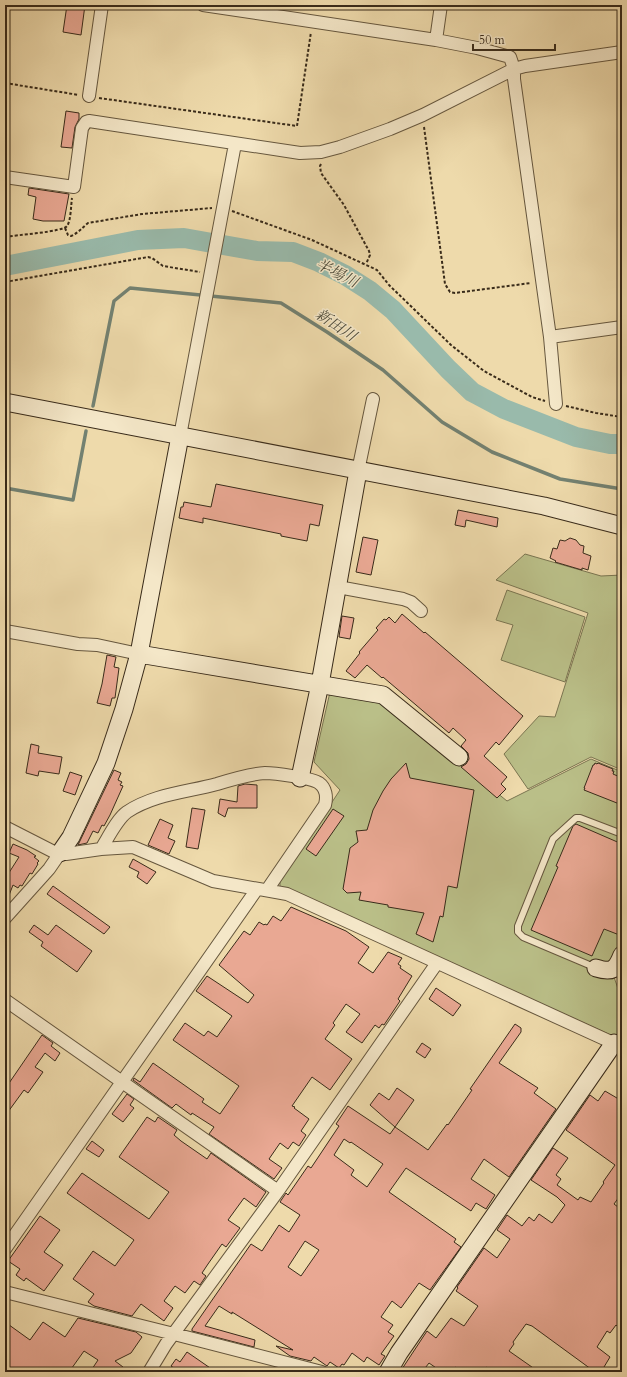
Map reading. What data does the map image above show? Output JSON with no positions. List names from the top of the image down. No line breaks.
{"water":["半場川","新田川"],"scale_bar":"50 m"}
